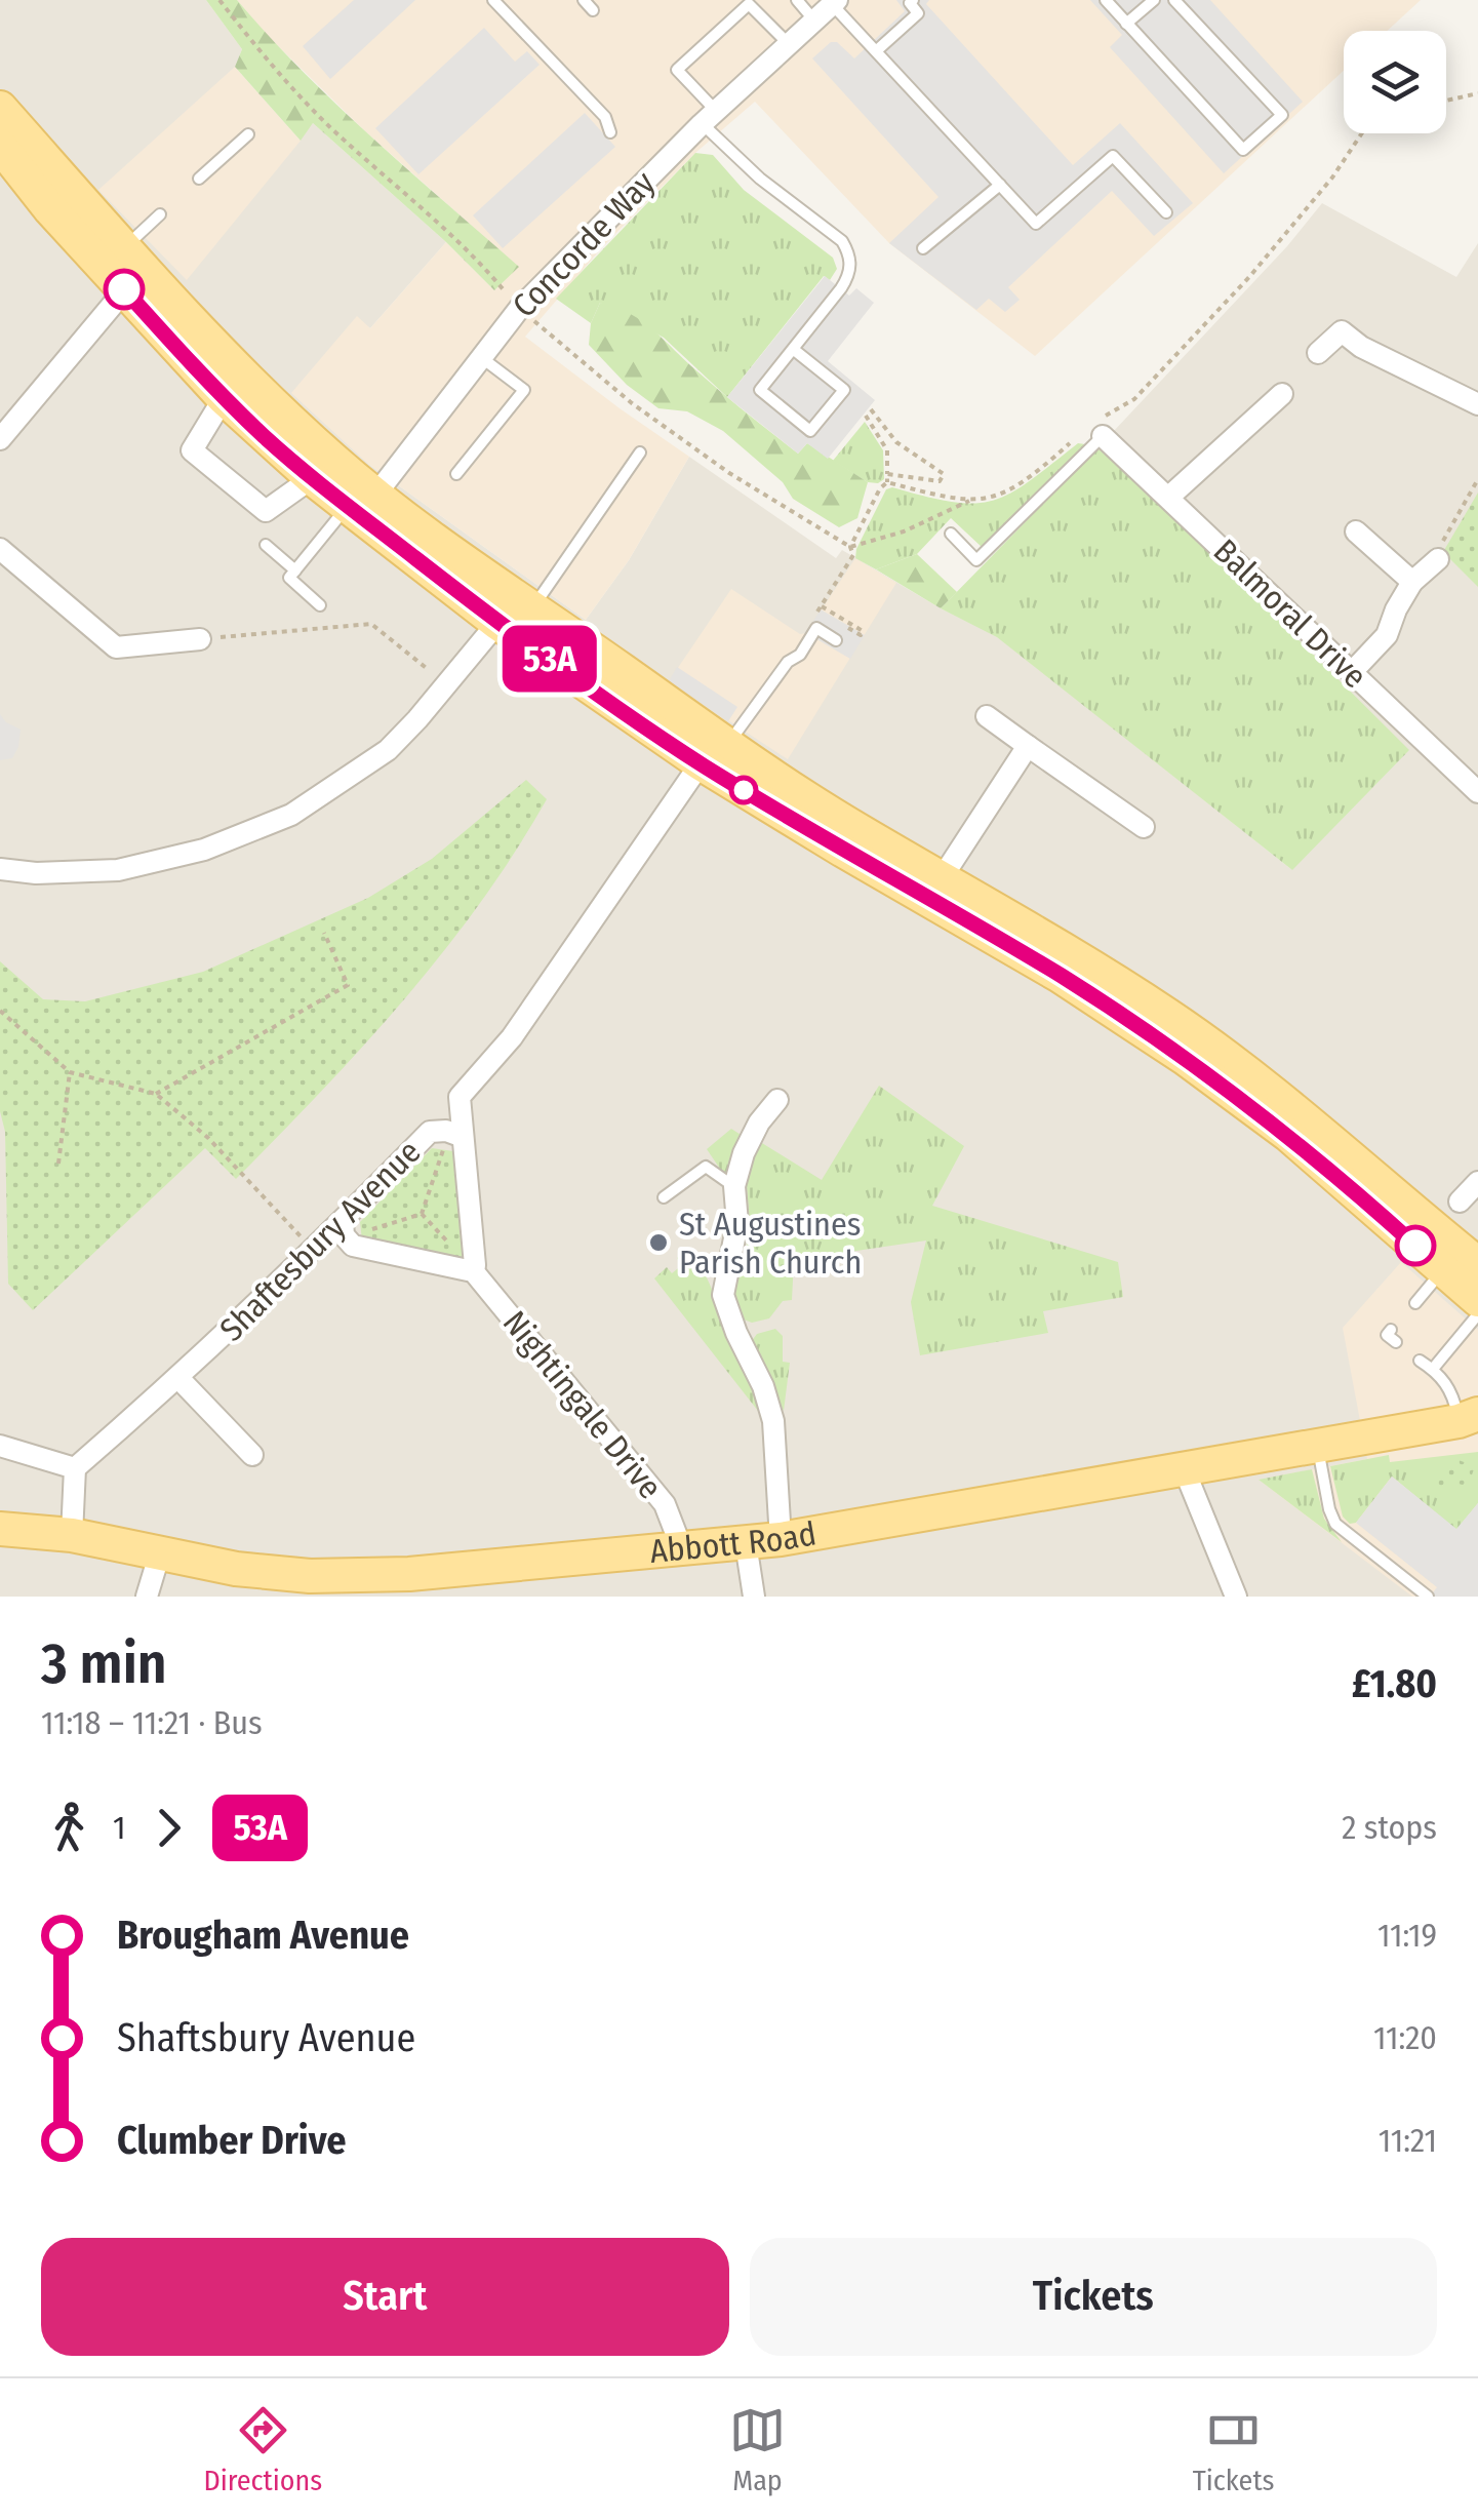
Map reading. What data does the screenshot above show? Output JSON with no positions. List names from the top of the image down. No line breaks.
{"streets":{"main road":["Abbott Road"],"street":["Concorde Way","Balmoral Drive","Shaftesbury Avenue","Nightingale Drive"]},"crossings":[["Nightingale Drive","Abbott Road"]],"places":["St Augustines Parish Church"],"lines":["bus line 53A"],"page":{"on_map":"53A","heading":["3 min","11:18 – 11:21 · Bus","£1.80"],"legs":["1","53A","2 stops"],"list":[{"name":"Brougham Avenue","value":"11:19"},{"name":"Shaftsbury Avenue","value":"11:20"},{"name":"Clumber Drive","value":"11:21"}],"buttons":["Start","Tickets"],"tabs":["Directions","Map","Tickets"]}}
